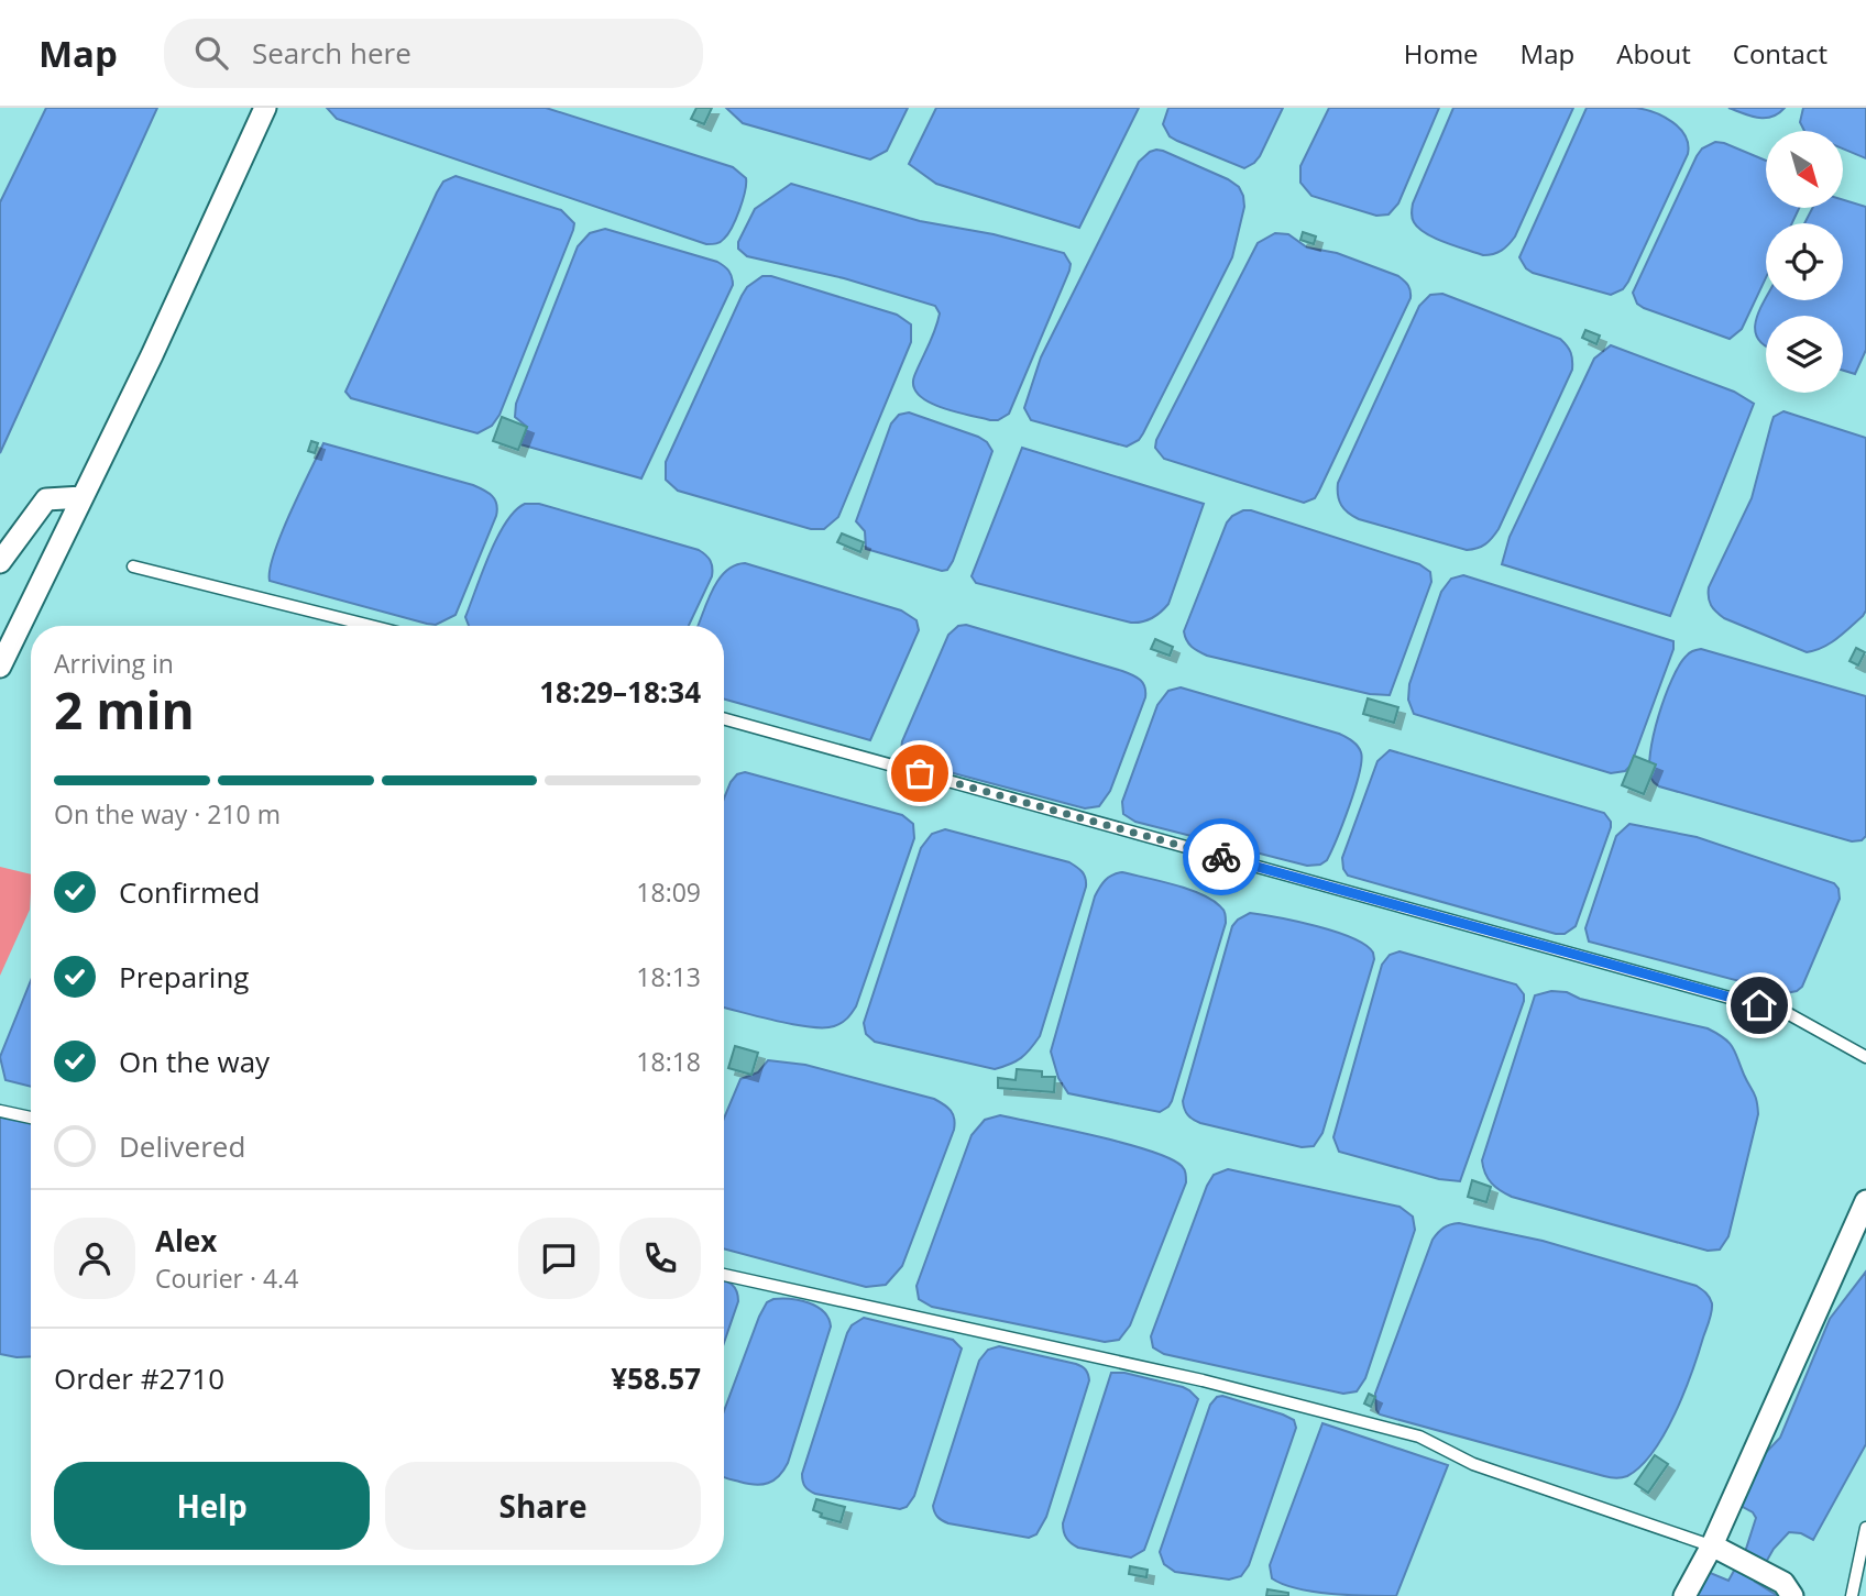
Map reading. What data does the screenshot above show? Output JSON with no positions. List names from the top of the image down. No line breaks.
{"north":"bottom right","page":{"header":"Map","search":"Search here","nav":["Home","Map","About","Contact"],"heading":["2 min","Arriving in","18:29–18:34"],"panel":["Alex","Courier · 4.4","Order #2710","¥58.57"],"bar":"On the way · 210 m","list":[["Confirmed","18:09"],["Preparing","18:13"],["On the way","18:18"],"Delivered"],"buttons":["Help","Share"]}}
